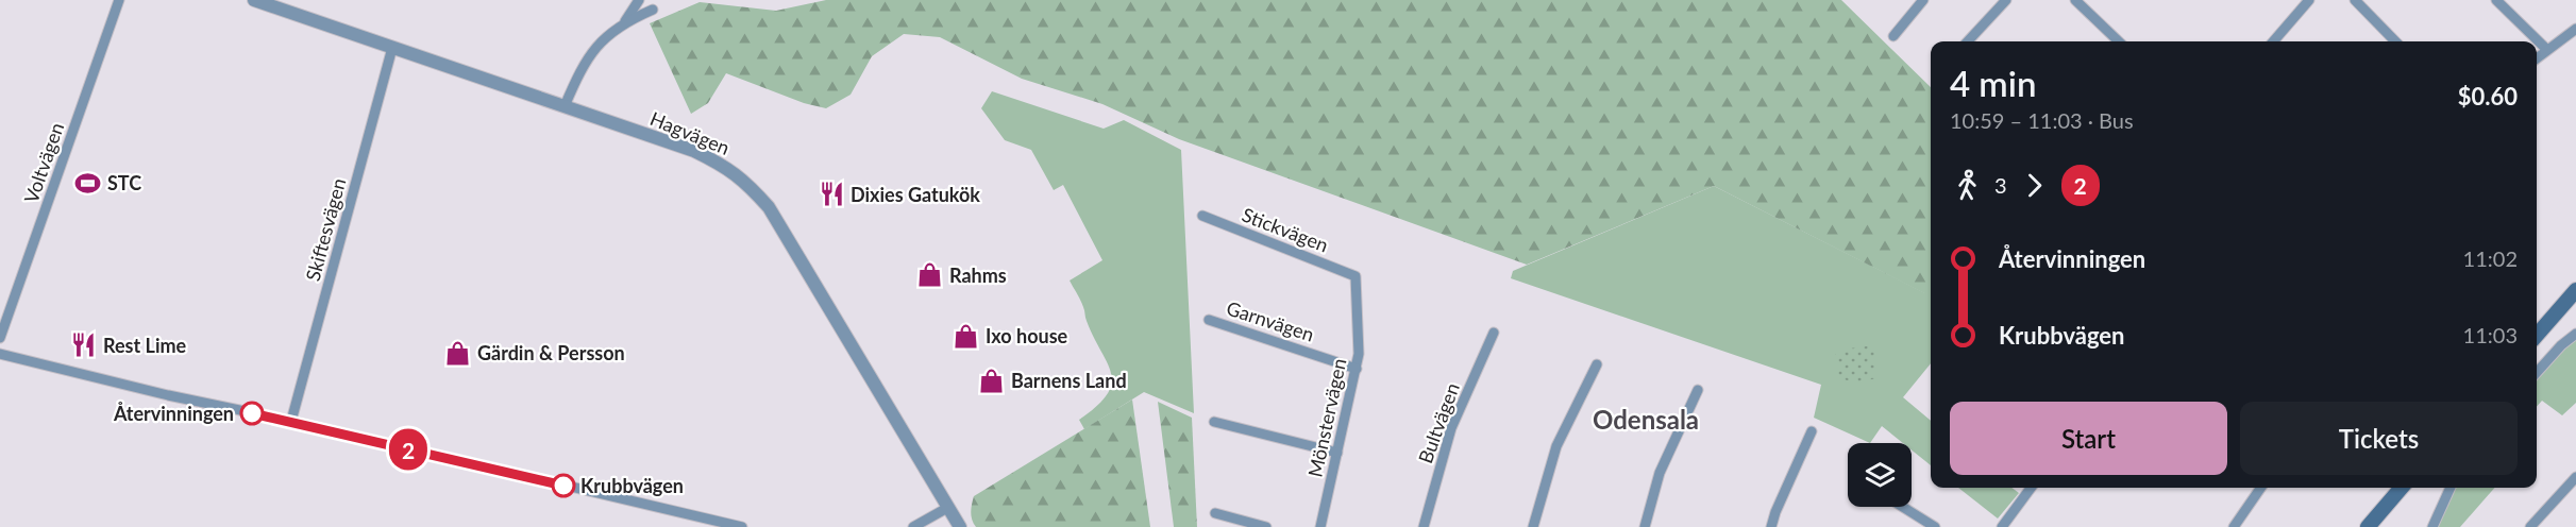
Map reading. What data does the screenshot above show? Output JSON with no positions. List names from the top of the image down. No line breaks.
{"streets":{"street":["Hagvägen","Voltvägen","Skiftesvägen","Stickvägen","Garnvägen","Mönstervägen","Bultvägen"]},"crossings":[["Hagvägen","Skiftesvägen"],["Stickvägen","Mönstervägen"],["Garnvägen","Mönstervägen"]],"districts":["Odensala"],"places":{"sports":["STC"],"restaurant":["Dixies Gatukök","Rest Lime"],"shop":["Rahms","Ixo house","Gärdin & Persson","Barnens Land"],"other":["Återvinningen","Krubbvägen"]},"lines":["bus line 2"],"page":{"on_map":"2","heading":["4 min","10:59 – 11:03 · Bus","$0.60"],"legs":["3","2"],"list":[{"name":"Återvinningen","value":"11:02"},{"name":"Krubbvägen","value":"11:03"}],"buttons":["Start","Tickets"]}}
